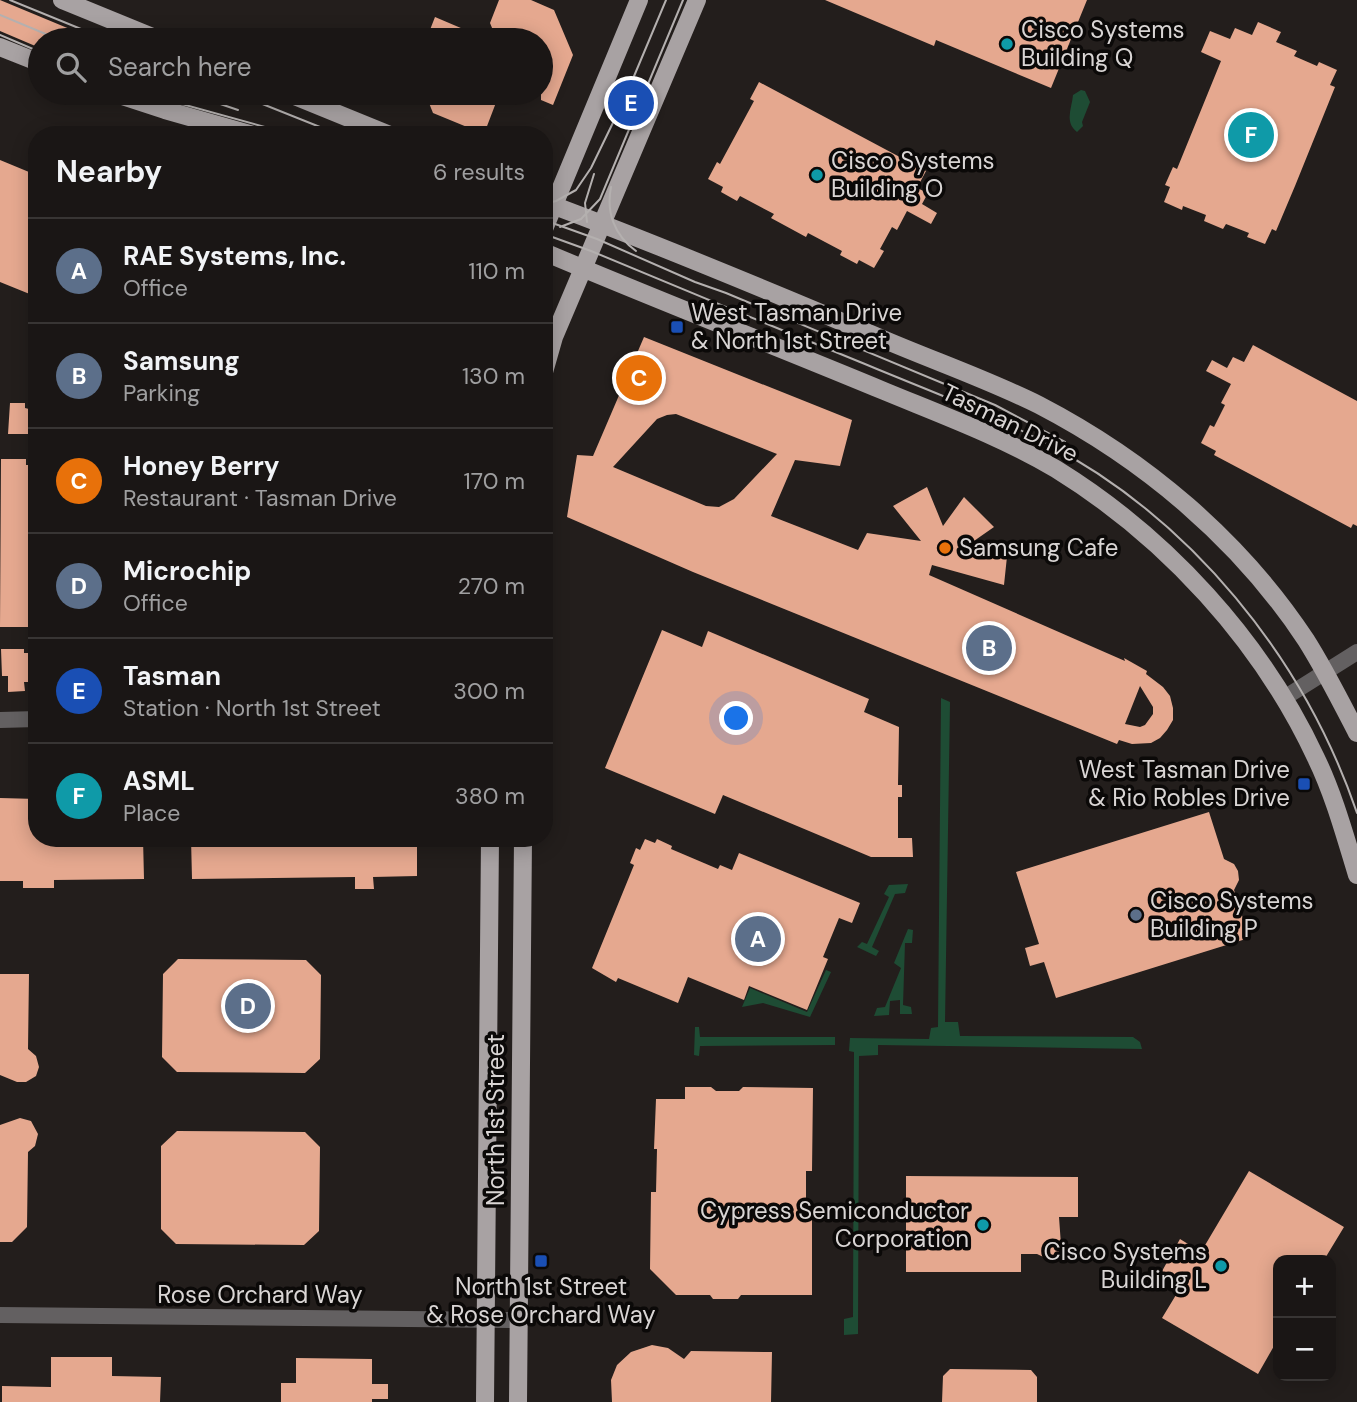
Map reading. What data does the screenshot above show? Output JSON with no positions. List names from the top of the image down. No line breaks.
{"streets":{"main road":["Tasman Drive","North 1st Street"],"street":["Rose Orchard Way"]},"crossings":[["North 1st Street","Rose Orchard Way"]],"places":{"other":["Cisco Systems Building Q","Cisco Systems Building O","Samsung Cafe","Cisco Systems Building P","Cypress Semiconductor Corporation","Cisco Systems Building L"],"transit":["West Tasman Drive & North 1st Street","West Tasman Drive & Rio Robles Drive","North 1st Street & Rose Orchard Way"]},"page":{"search":"Search here","pins":["E","F","C","B","A","D"],"heading":["Nearby","6 results"],"list":[{"mark":"A","name":"RAE Systems, Inc.","note":"Office","value":"110 m"},{"mark":"B","name":"Samsung","note":"Parking","value":"130 m"},{"mark":"C","name":"Honey Berry","note":"Restaurant · Tasman Drive","value":"170 m"},{"mark":"D","name":"Microchip","note":"Office","value":"270 m"},{"mark":"E","name":"Tasman","note":"Station · North 1st Street","value":"300 m"},{"mark":"F","name":"ASML","note":"Place","value":"380 m"}],"map_buttons":["+","−"]}}
